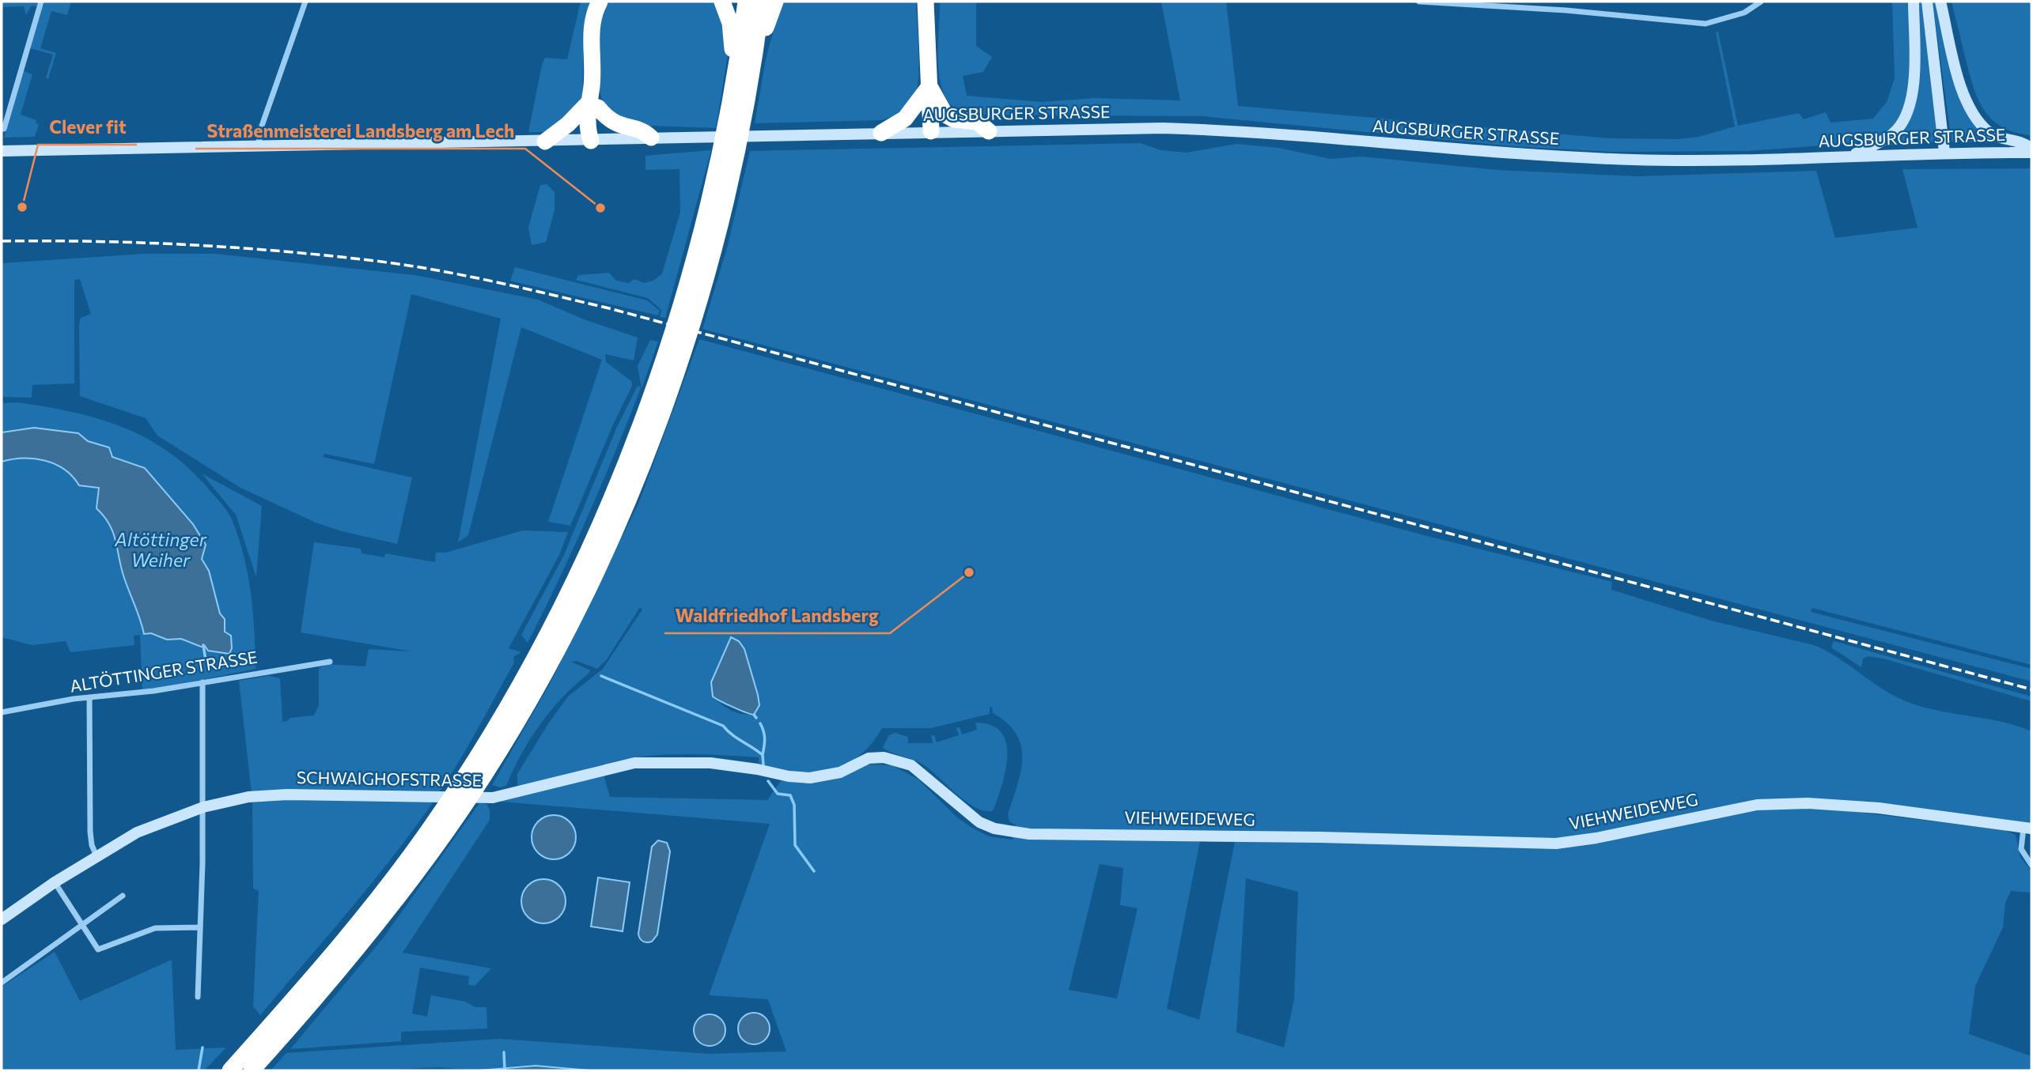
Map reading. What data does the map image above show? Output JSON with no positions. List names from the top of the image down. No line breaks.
{"streets":{"main road":["AUGSBURGER STRASSE","SCHWAIGHOFSTRASSE","VIEHWEIDEWEG"],"street":["ALTÖTTINGER STRASSE"]},"crossings":[["SCHWAIGHOFSTRASSE","VIEHWEIDEWEG"]],"water":["Altöttinger Weiher"],"places":["Clever fit","Straßenmeisterei Landsberg am Lech","Waldfriedhof Landsberg"]}
